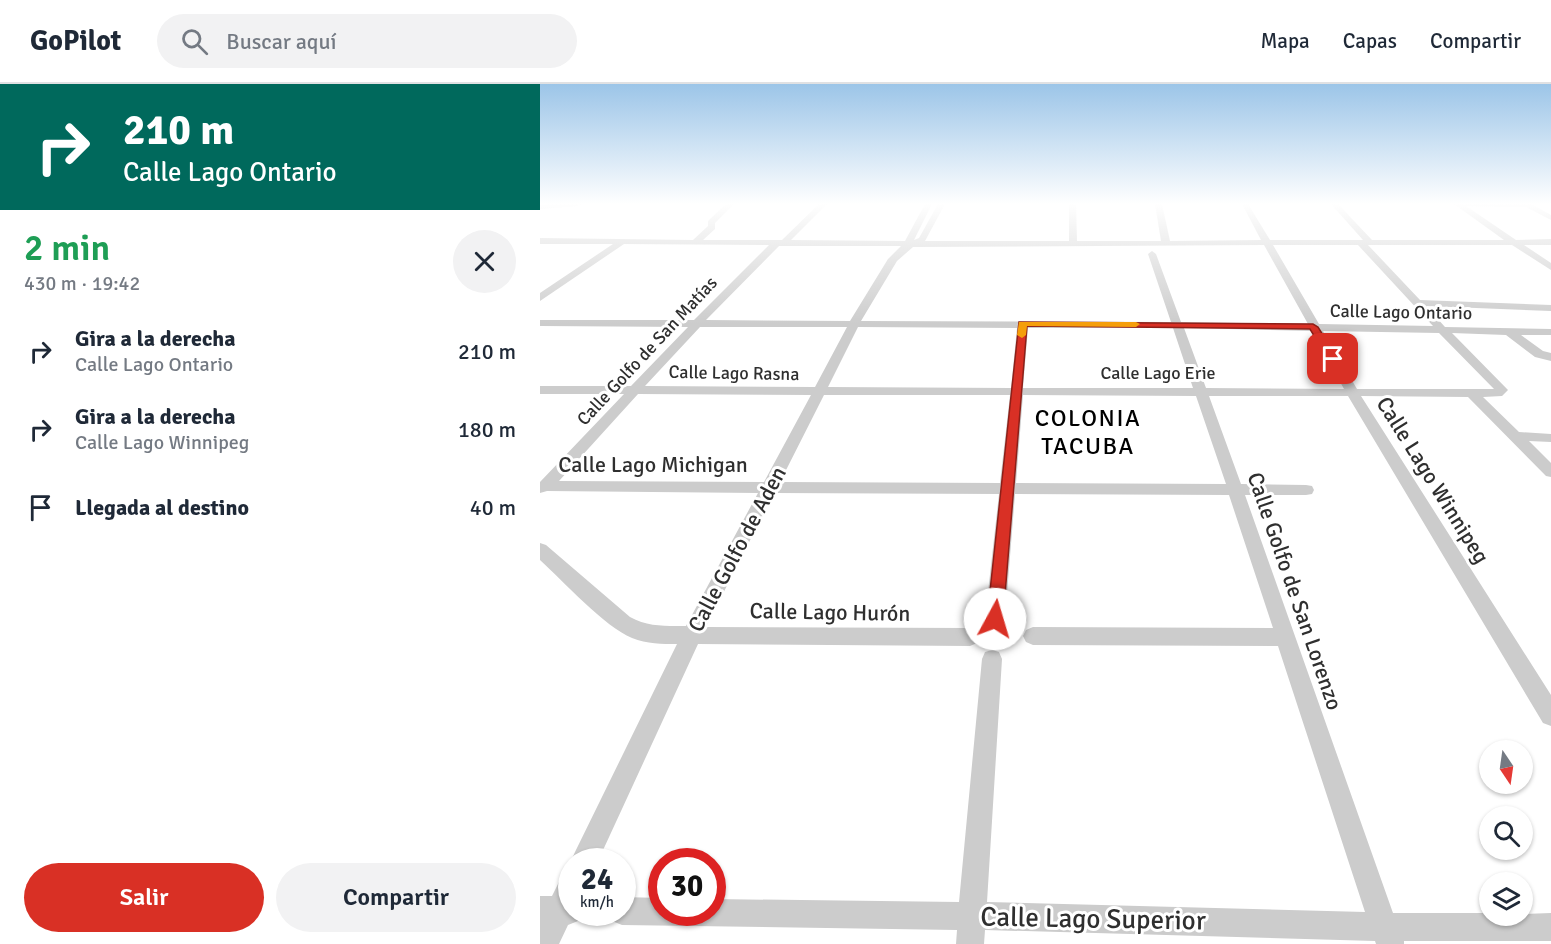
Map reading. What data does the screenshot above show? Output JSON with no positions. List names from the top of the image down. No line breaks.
{"streets":{"street":["Calle Lago Ontario","Calle Golfo de San Matías","Calle Lago Rasna","Calle Lago Erie","Calle Lago Michigan","Calle Lago Winnipeg","Calle Golfo de Aden","Calle Golfo de San Lorenzo","Calle Lago Hurón","Calle Lago Superior"]},"crossings":[["Calle Lago Ontario","Calle Golfo de San Matías"],["Calle Lago Ontario","Calle Lago Erie"],["Calle Lago Ontario","Calle Lago Winnipeg"],["Calle Lago Ontario","Calle Golfo de Aden"],["Calle Lago Ontario","Calle Golfo de San Lorenzo"],["Calle Golfo de San Matías","Calle Lago Rasna"],["Calle Golfo de San Matías","Calle Lago Michigan"],["Calle Lago Rasna","Calle Lago Erie"],["Calle Lago Rasna","Calle Golfo de Aden"],["Calle Lago Erie","Calle Lago Winnipeg"],["Calle Lago Erie","Calle Golfo de Aden"],["Calle Lago Erie","Calle Golfo de San Lorenzo"],["Calle Lago Michigan","Calle Golfo de Aden"],["Calle Lago Michigan","Calle Golfo de San Lorenzo"],["Calle Golfo de Aden","Calle Lago Hurón"],["Calle Golfo de San Lorenzo","Calle Lago Superior"]],"districts":["COLONIA TACUBA"],"north":"bottom","page":{"header":"GoPilot","search":"Buscar aquí","nav":["Mapa","Capas","Compartir"],"turn":["210 m","Calle Lago Ontario"],"heading":["2 min","430 m · 19:42"],"list":[{"name":"Gira a la derecha","note":"Calle Lago Ontario","value":"210 m"},{"name":"Gira a la derecha","note":"Calle Lago Winnipeg","value":"180 m"},{"name":"Llegada al destino","value":"40 m"}],"speed":"24 km/h","limit":"30","buttons":["Salir","Compartir"]}}
